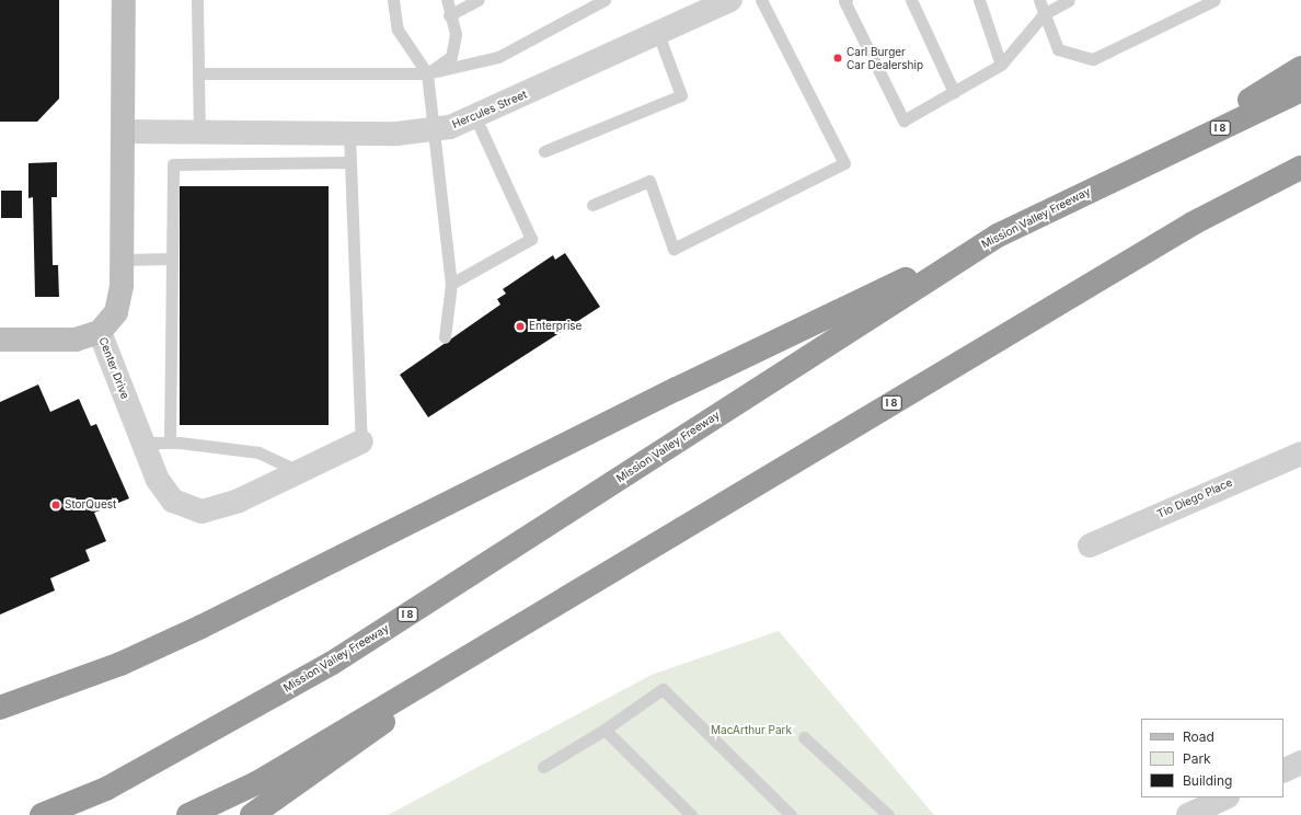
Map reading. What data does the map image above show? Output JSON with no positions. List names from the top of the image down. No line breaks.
{"streets":{"highway":["I 8","Mission Valley Freeway"],"main road":["Center Drive"],"street":["Hercules Street","Tio Diego Place"]},"crossings":[["Hercules Street","Center Drive"]],"parks":["MacArthur Park"],"places":["Carl Burger Car Dealership","Enterprise","StorQuest"],"legend":["Road","Park","Building"]}
